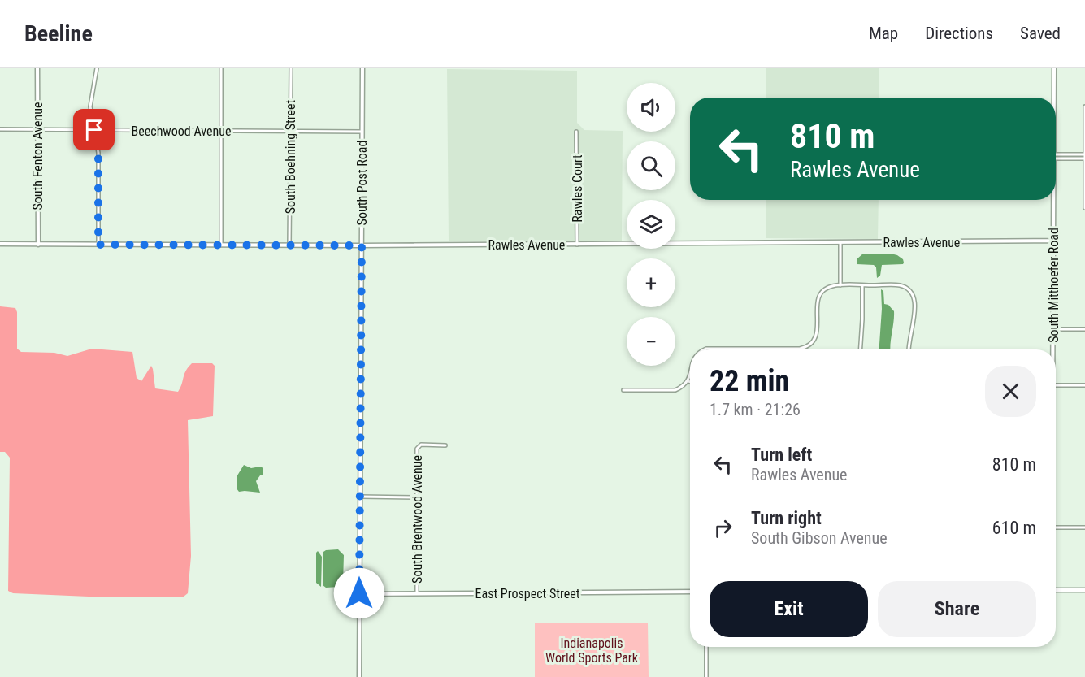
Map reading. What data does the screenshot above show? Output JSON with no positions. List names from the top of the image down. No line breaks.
{"streets":{"street":["Beechwood Avenue","South Fenton Avenue","South Boehning Street","South Post Road","Rawles Court","Rawles Avenue","South Mitthoefer Road","South Brentwood Avenue","East Prospect Street"]},"crossings":[["Beechwood Avenue","South Fenton Avenue"],["Beechwood Avenue","South Boehning Street"],["Beechwood Avenue","South Post Road"],["South Fenton Avenue","Rawles Avenue"],["South Boehning Street","Rawles Avenue"],["South Post Road","Rawles Avenue"],["South Post Road","East Prospect Street"],["Rawles Court","Rawles Avenue"],["Rawles Avenue","South Mitthoefer Road"],["South Brentwood Avenue","East Prospect Street"]],"parks":["Indianapolis World Sports Park"],"page":{"header":"Beeline","nav":["Map","Directions","Saved"],"map_buttons":["+","−"],"turn":["810 m","Rawles Avenue"],"heading":["22 min","1.7 km · 21:26"],"list":[{"name":"Turn left","note":"Rawles Avenue","value":"810 m"},{"name":"Turn right","note":"South Gibson Avenue","value":"610 m"}],"buttons":["Exit","Share"]}}
